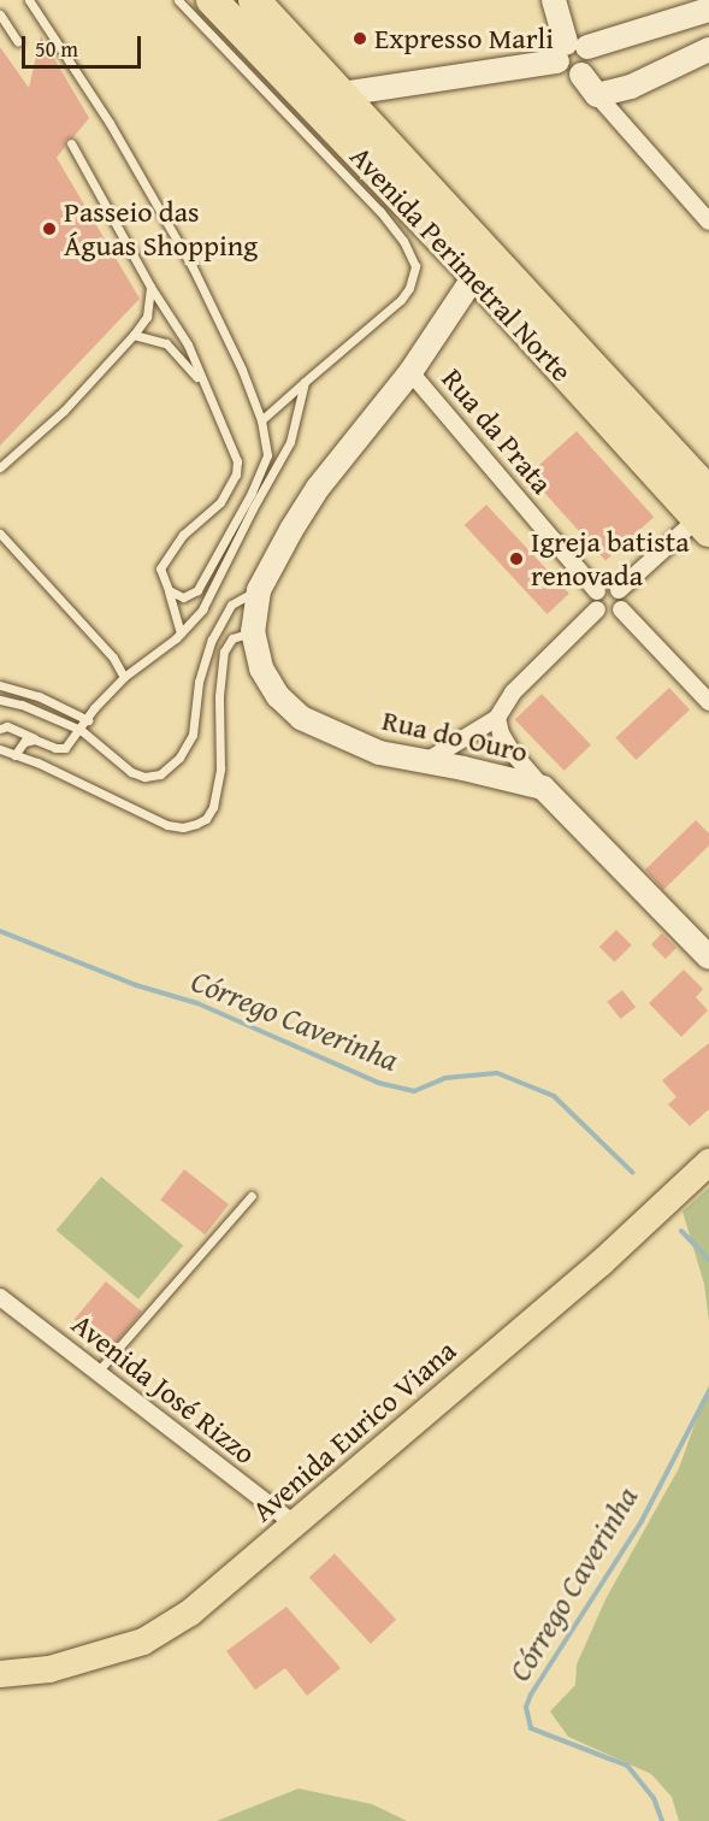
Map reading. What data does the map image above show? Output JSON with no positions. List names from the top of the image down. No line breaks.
{"streets":{"highway":["Avenida Perimetral Norte"],"main road":["Avenida Eurico Viana"],"street":["Rua da Prata","Rua do Ouro","Avenida José Rizzo"]},"crossings":[["Avenida Perimetral Norte","Rua do Ouro"],["Rua da Prata","Rua do Ouro"],["Avenida José Rizzo","Avenida Eurico Viana"]],"water":["Córrego Caverinha"],"places":["Expresso Marli","Passeio das Águas Shopping","Igreja batista renovada"],"scale_bar":"50 m"}
